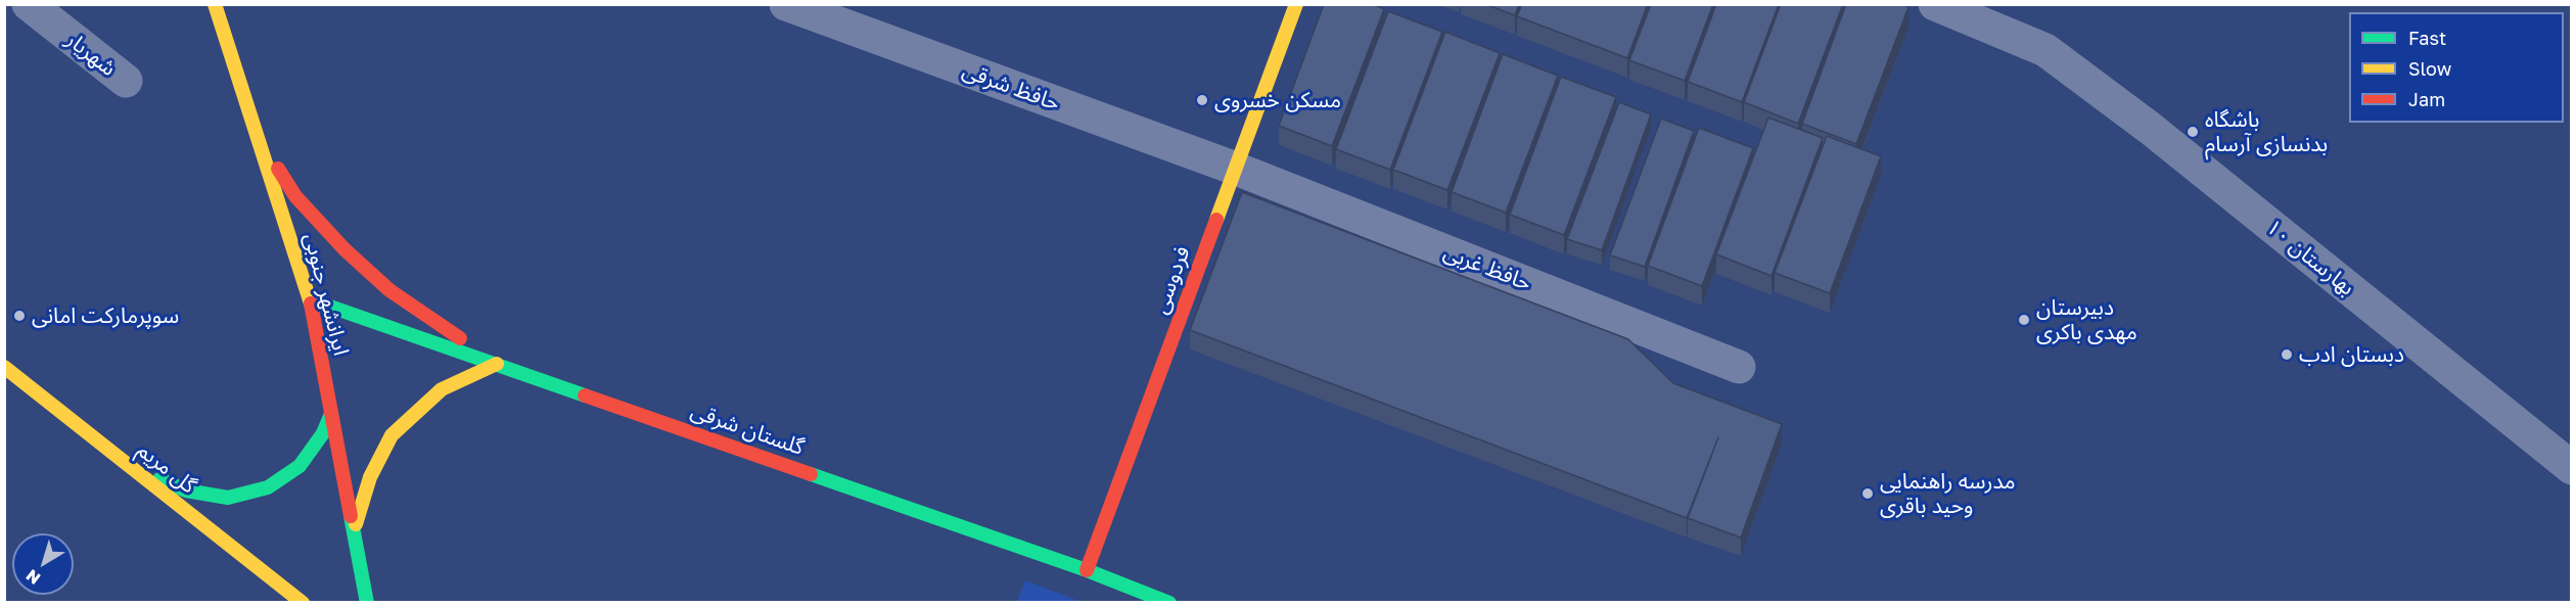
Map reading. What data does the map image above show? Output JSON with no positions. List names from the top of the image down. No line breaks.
{"streets":{"street":["شهریار","حافظ شرقی","بهارستان ۱۰","حافظ غربی","فردوسی","ایرانشهر جنوبی","گلستان شرقی","گل مریم"]},"crossings":[["حافظ شرقی","حافظ غربی"],["حافظ شرقی","فردوسی"],["حافظ غربی","فردوسی"],["فردوسی","گلستان شرقی"],["ایرانشهر جنوبی","گلستان شرقی"]],"places":["مسکن خسروی","باشگاه بدنسازی آرسام","سوپرمارکت امانی","دبیرستان مهدی باکری","دبستان ادب","مدرسه راهنمایی وحید باقری"],"legend":["Fast","Slow","Jam"],"north":"bottom left"}
